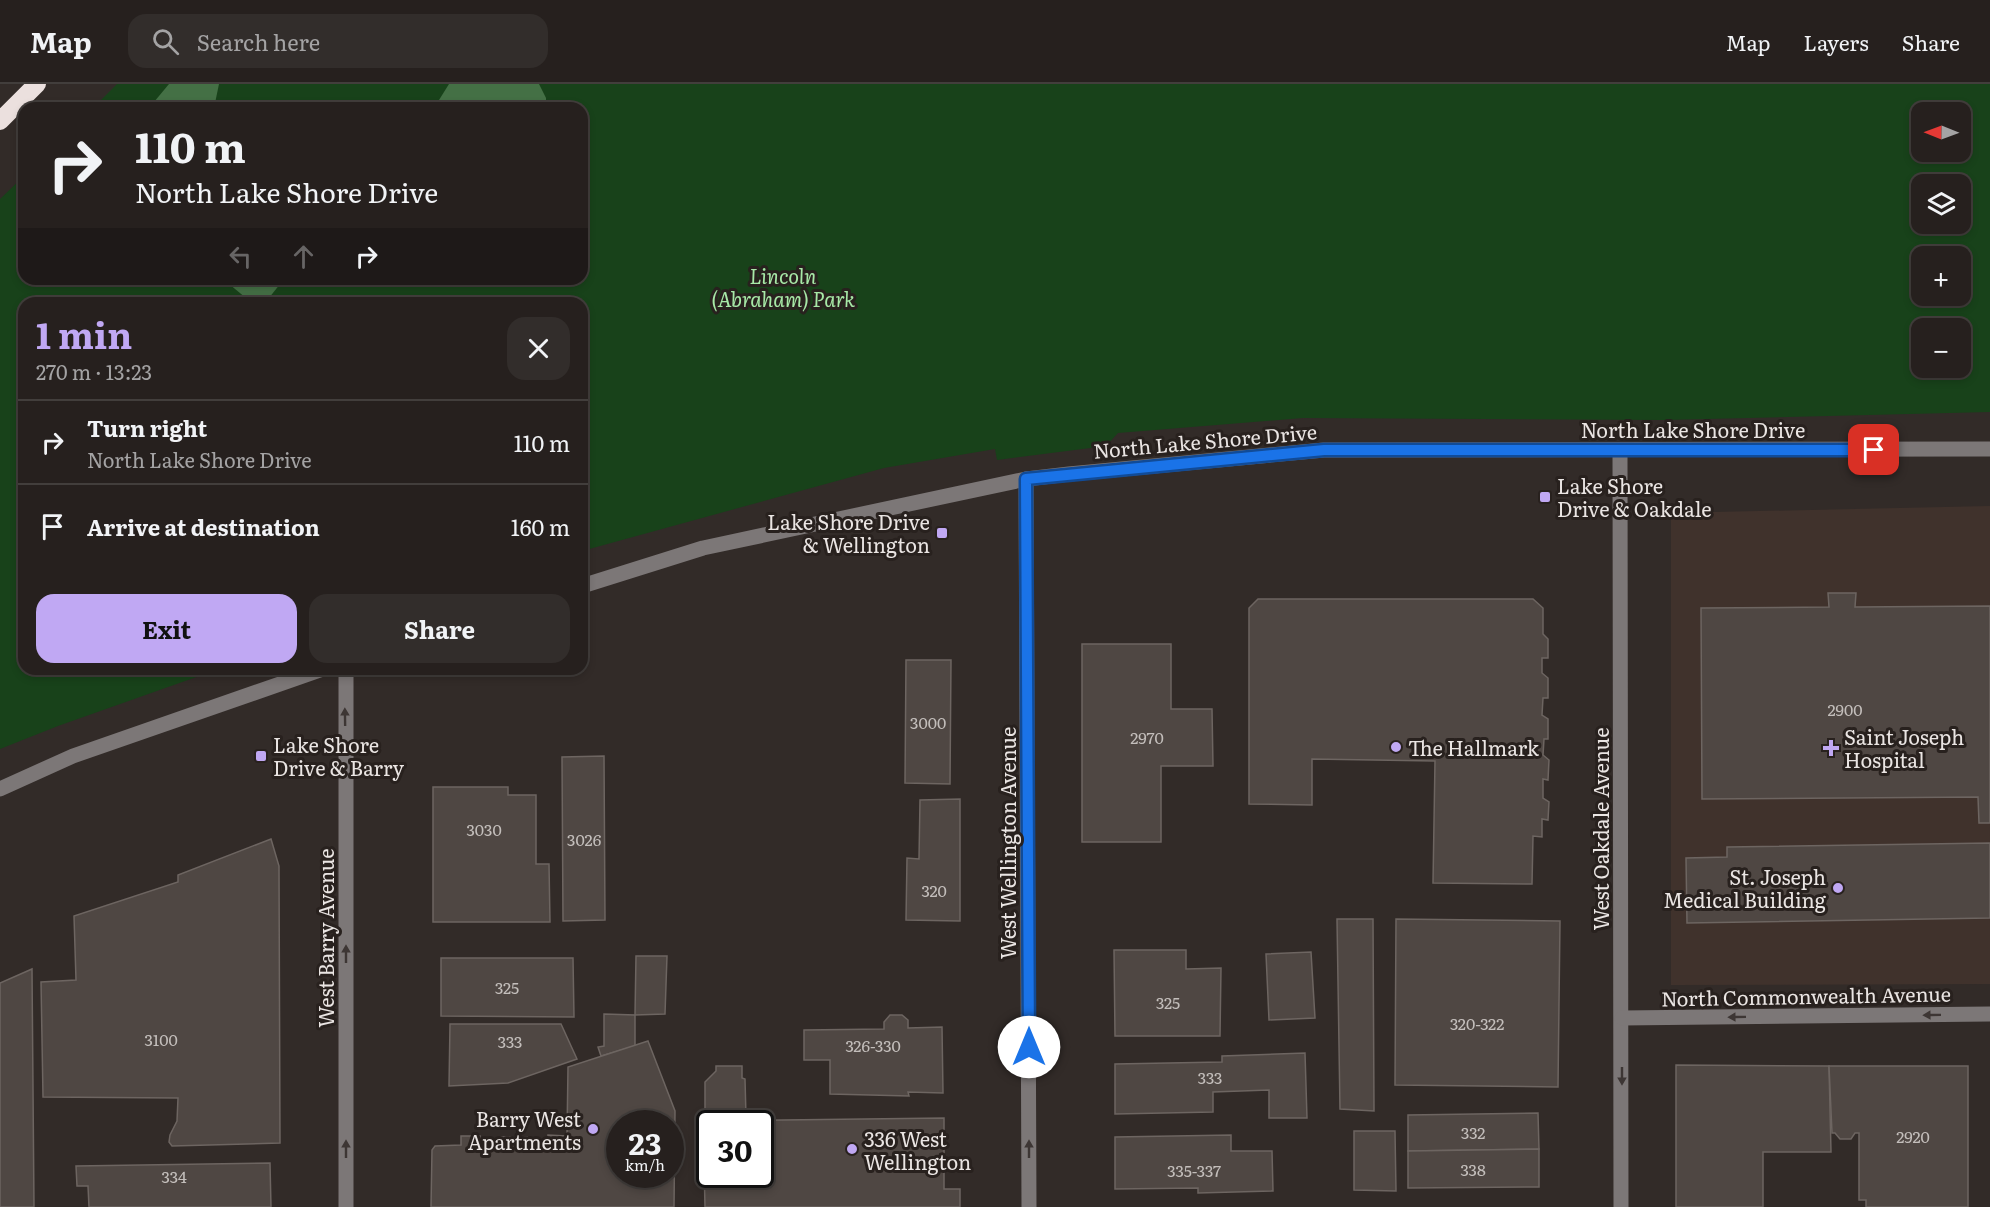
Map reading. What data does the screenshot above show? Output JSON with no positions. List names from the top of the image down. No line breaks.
{"streets":{"street":["North Lake Shore Drive","West Oakdale Avenue","West Wellington Avenue","West Barry Avenue","North Commonwealth Avenue"]},"crossings":[["North Lake Shore Drive","West Oakdale Avenue"],["North Lake Shore Drive","West Wellington Avenue"],["West Oakdale Avenue","North Commonwealth Avenue"]],"one_way":["West Wellington Avenue","West Barry Avenue","North Commonwealth Avenue"],"parks":["Lincoln (Abraham) Park"],"places":{"transit":["Lake Shore Drive & Oakdale","Lake Shore Drive & Wellington","Lake Shore Drive & Barry"],"other":["The Hallmark","St. Joseph Medical Building","Barry West Apartments","336 West Wellington"],"health":["Saint Joseph Hospital"]},"house_numbers":["2900","3000","2970","3030","3026","320","325","325","320-322","3100","333","326-330","333","332","2920","338","335-337","334"],"north":"left","page":{"header":"Map","search":"Search here","nav":["Map","Layers","Share"],"map_buttons":["+","−"],"turn":["110 m","North Lake Shore Drive"],"heading":["1 min","270 m · 13:23"],"list":[{"name":"Turn right","note":"North Lake Shore Drive","value":"110 m"},{"name":"Arrive at destination","value":"160 m"}],"buttons":["Exit","Share"],"speed":"23 km/h","limit":"30"}}
